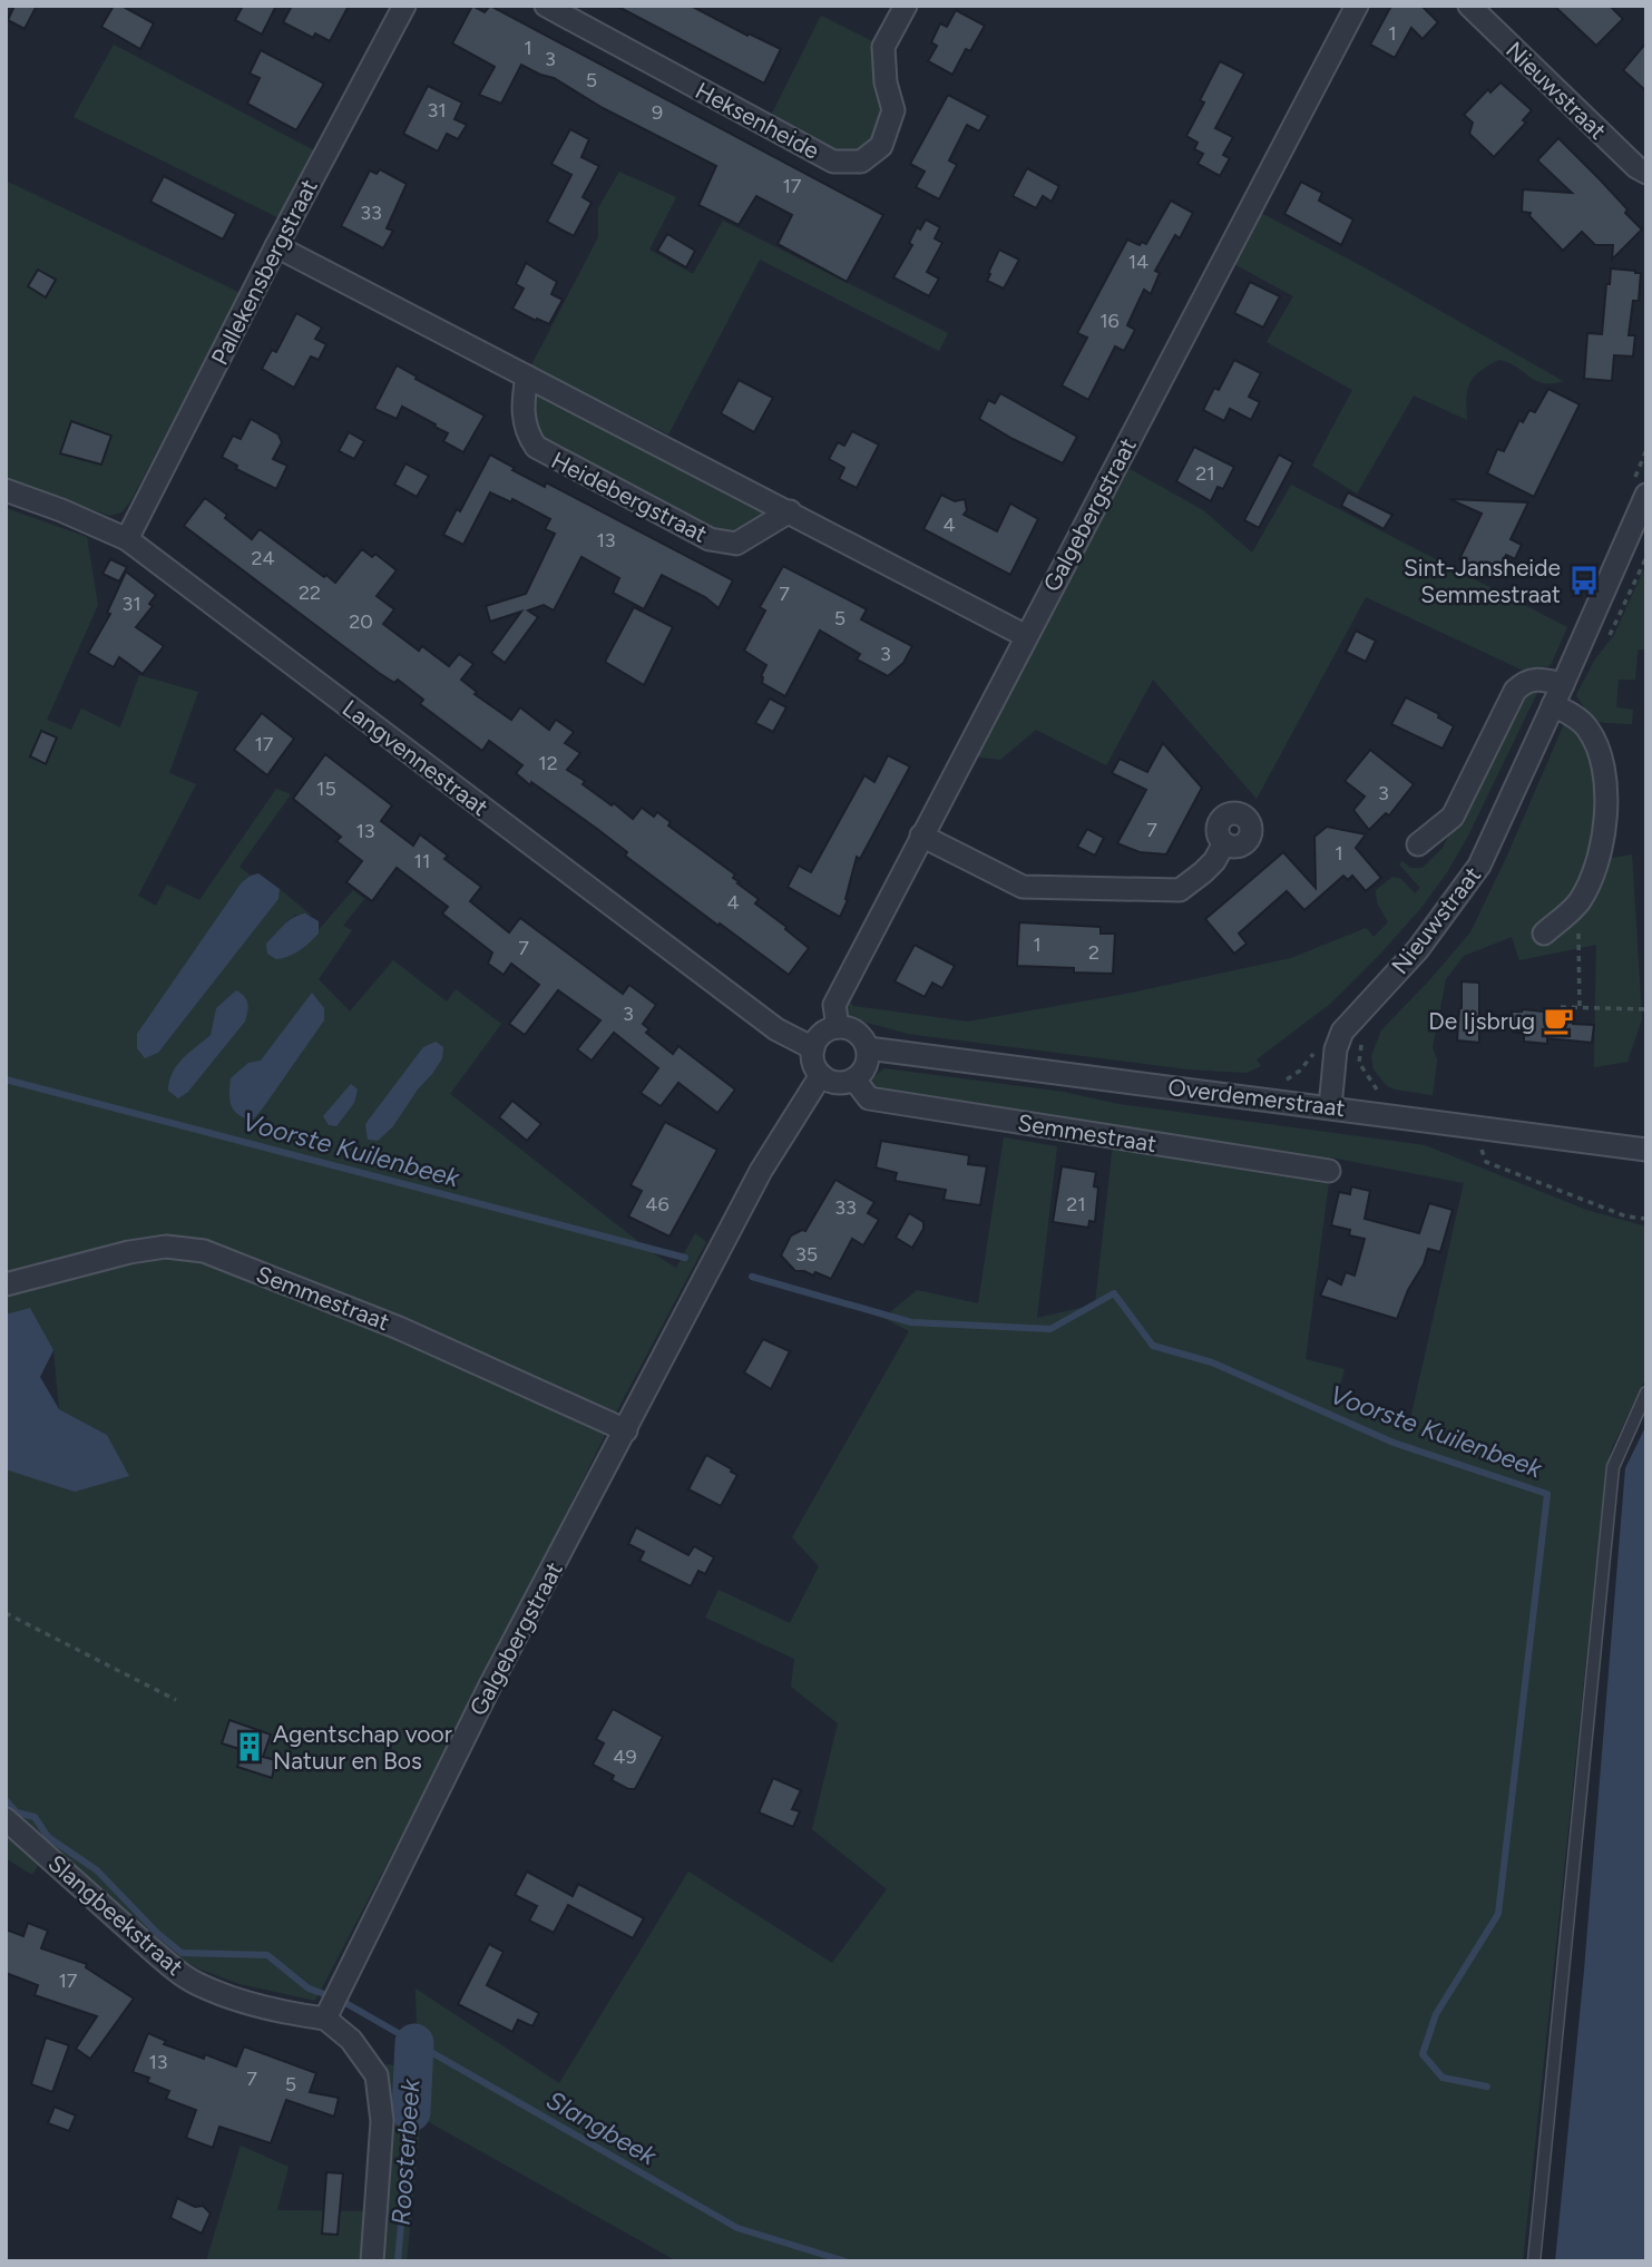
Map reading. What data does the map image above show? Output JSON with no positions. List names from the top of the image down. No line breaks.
{"streets":{"street":["Nieuwstraat","Heksenheide","Pallekensbergstraat","Heidebergstraat","Galgebergstraat","Langvennestraat","Overdemerstraat","Semmestraat","Slangbeekstraat"]},"crossings":[["Nieuwstraat","Overdemerstraat"],["Pallekensbergstraat","Langvennestraat"],["Galgebergstraat","Langvennestraat"],["Galgebergstraat","Overdemerstraat"],["Galgebergstraat","Semmestraat"],["Galgebergstraat","Slangbeekstraat"],["Langvennestraat","Overdemerstraat"],["Langvennestraat","Semmestraat"],["Overdemerstraat","Semmestraat"]],"water":["Voorste Kuilenbeek","Slangbeek","Roosterbeek"],"places":{"bus stop":["Sint-Jansheide Semmestraat"],"cafe":["De Ijsbrug"],"building":["Agentschap voor Natuur en Bos"]},"house_numbers":["1","1","3","5","31","9","17","33","14","16","21","4","13","24","22","7","31","5","20","3","17","12","15","3","7","13","1","11","4","1","7","2","3","46","21","33","35","49","17","13","7","5"]}
